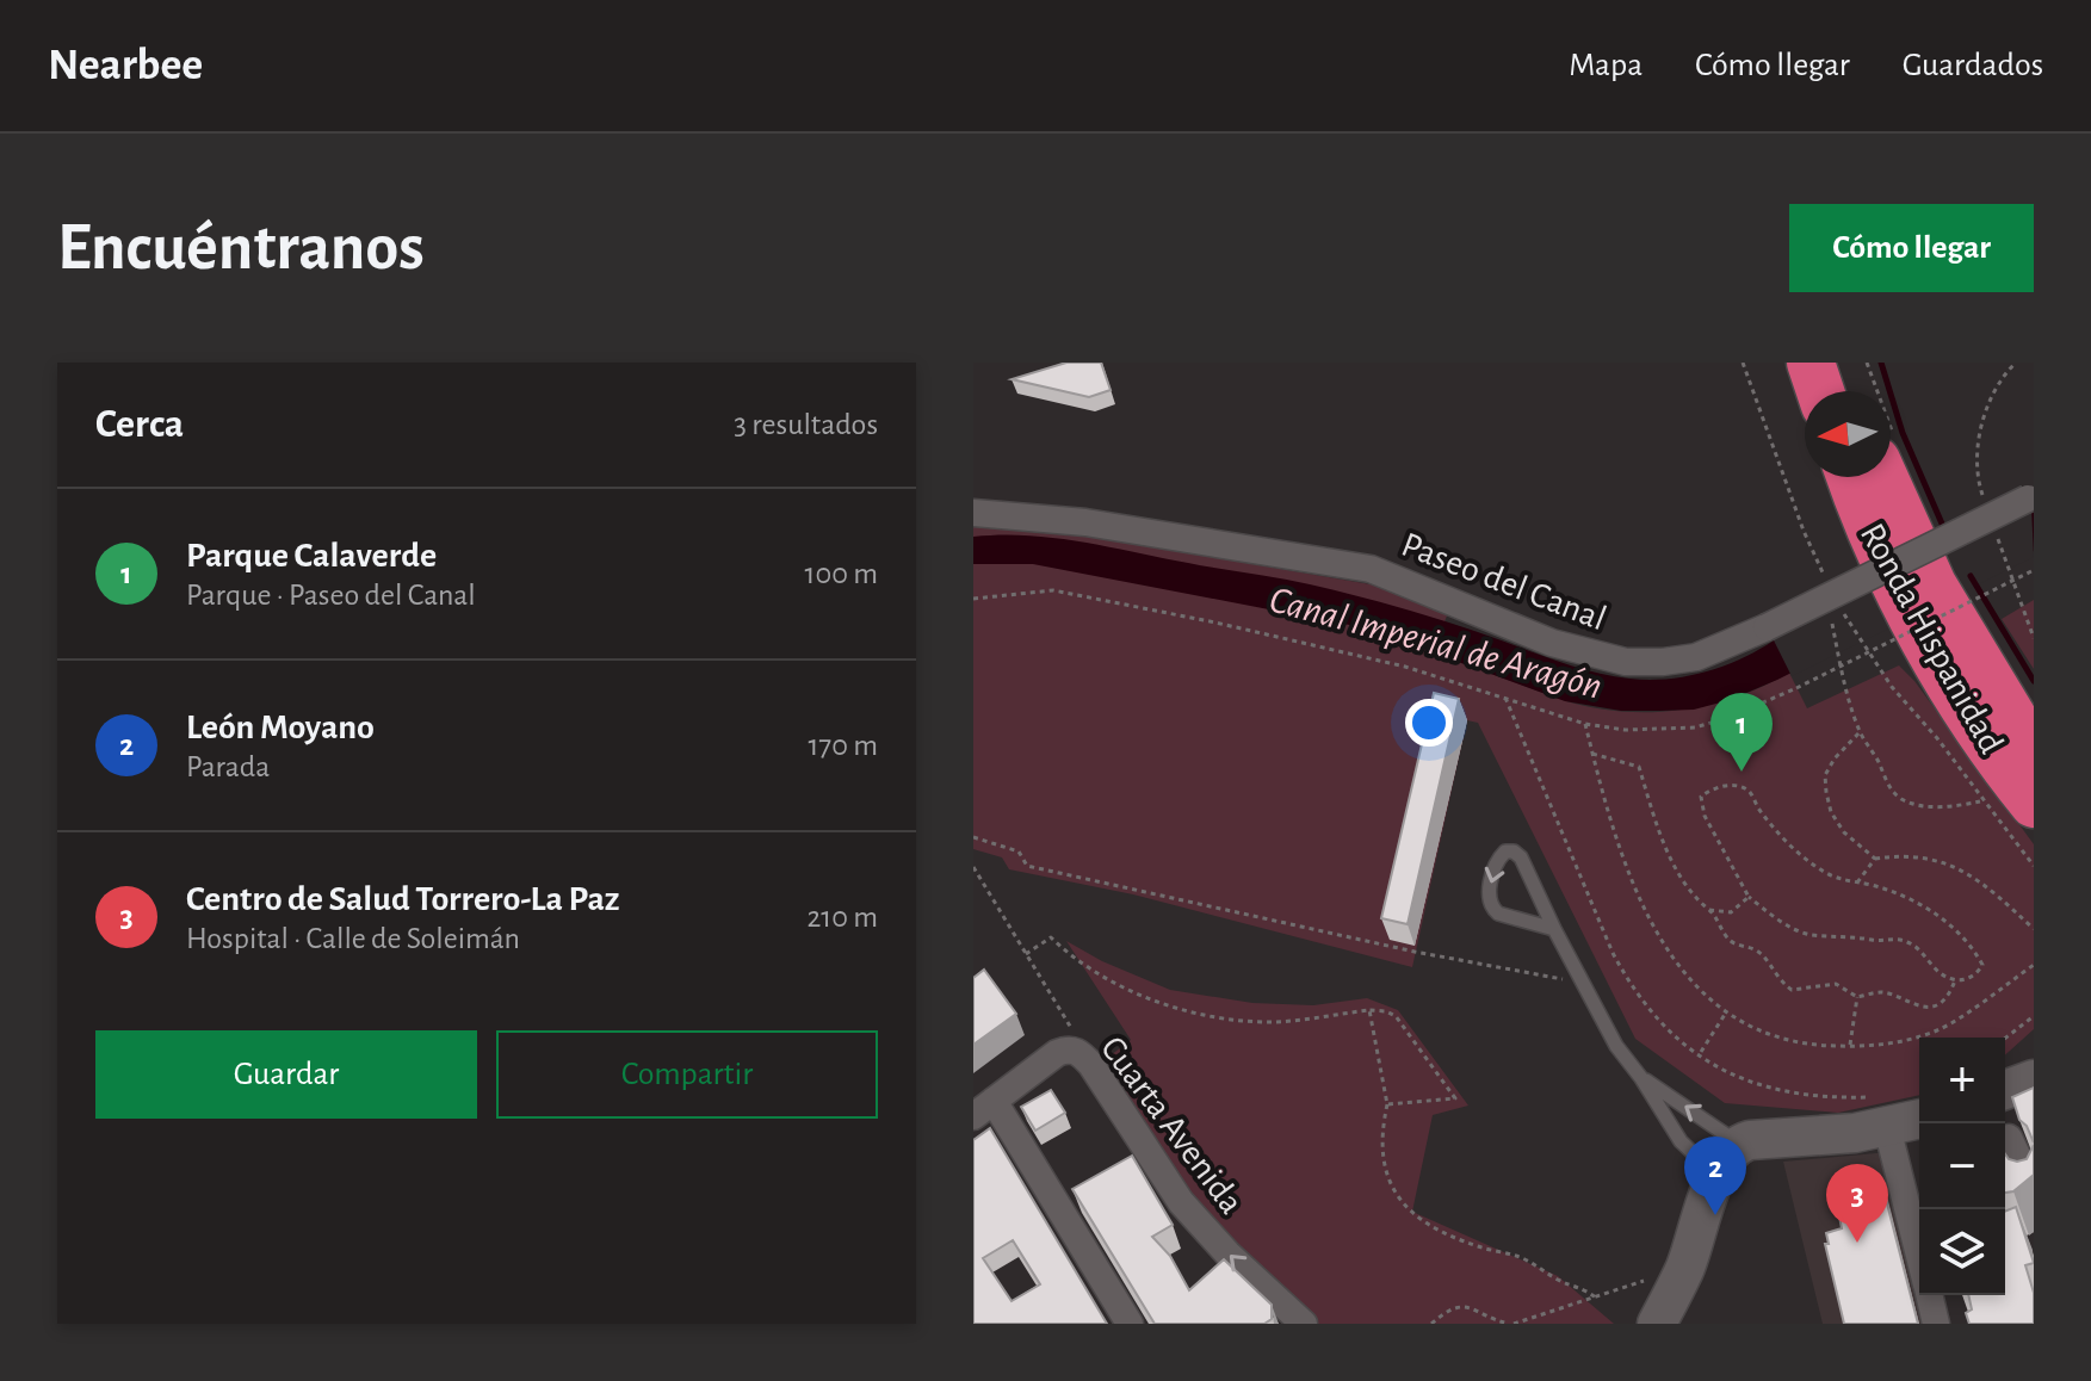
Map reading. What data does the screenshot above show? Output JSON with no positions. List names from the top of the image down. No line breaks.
{"streets":{"highway":["Ronda Hispanidad"],"street":["Paseo del Canal","Cuarta Avenida"]},"water":["Canal Imperial de Aragón"],"north":"left","page":{"header":"Nearbee","nav":["Mapa","Cómo llegar","Guardados"],"buttons":["Cómo llegar",["Guardar","Compartir"]],"title":"Encuéntranos","heading":["Cerca","3 resultados"],"list":[{"mark":"1","name":"Parque Calaverde","note":"Parque · Paseo del Canal","value":"100 m"},{"mark":"2","name":"León Moyano","note":"Parada","value":"170 m"},{"mark":"3","name":"Centro de Salud Torrero-La Paz","note":"Hospital · Calle de Soleimán","value":"210 m"}],"pins":["1","2","3"],"map_buttons":["+","−"]}}
